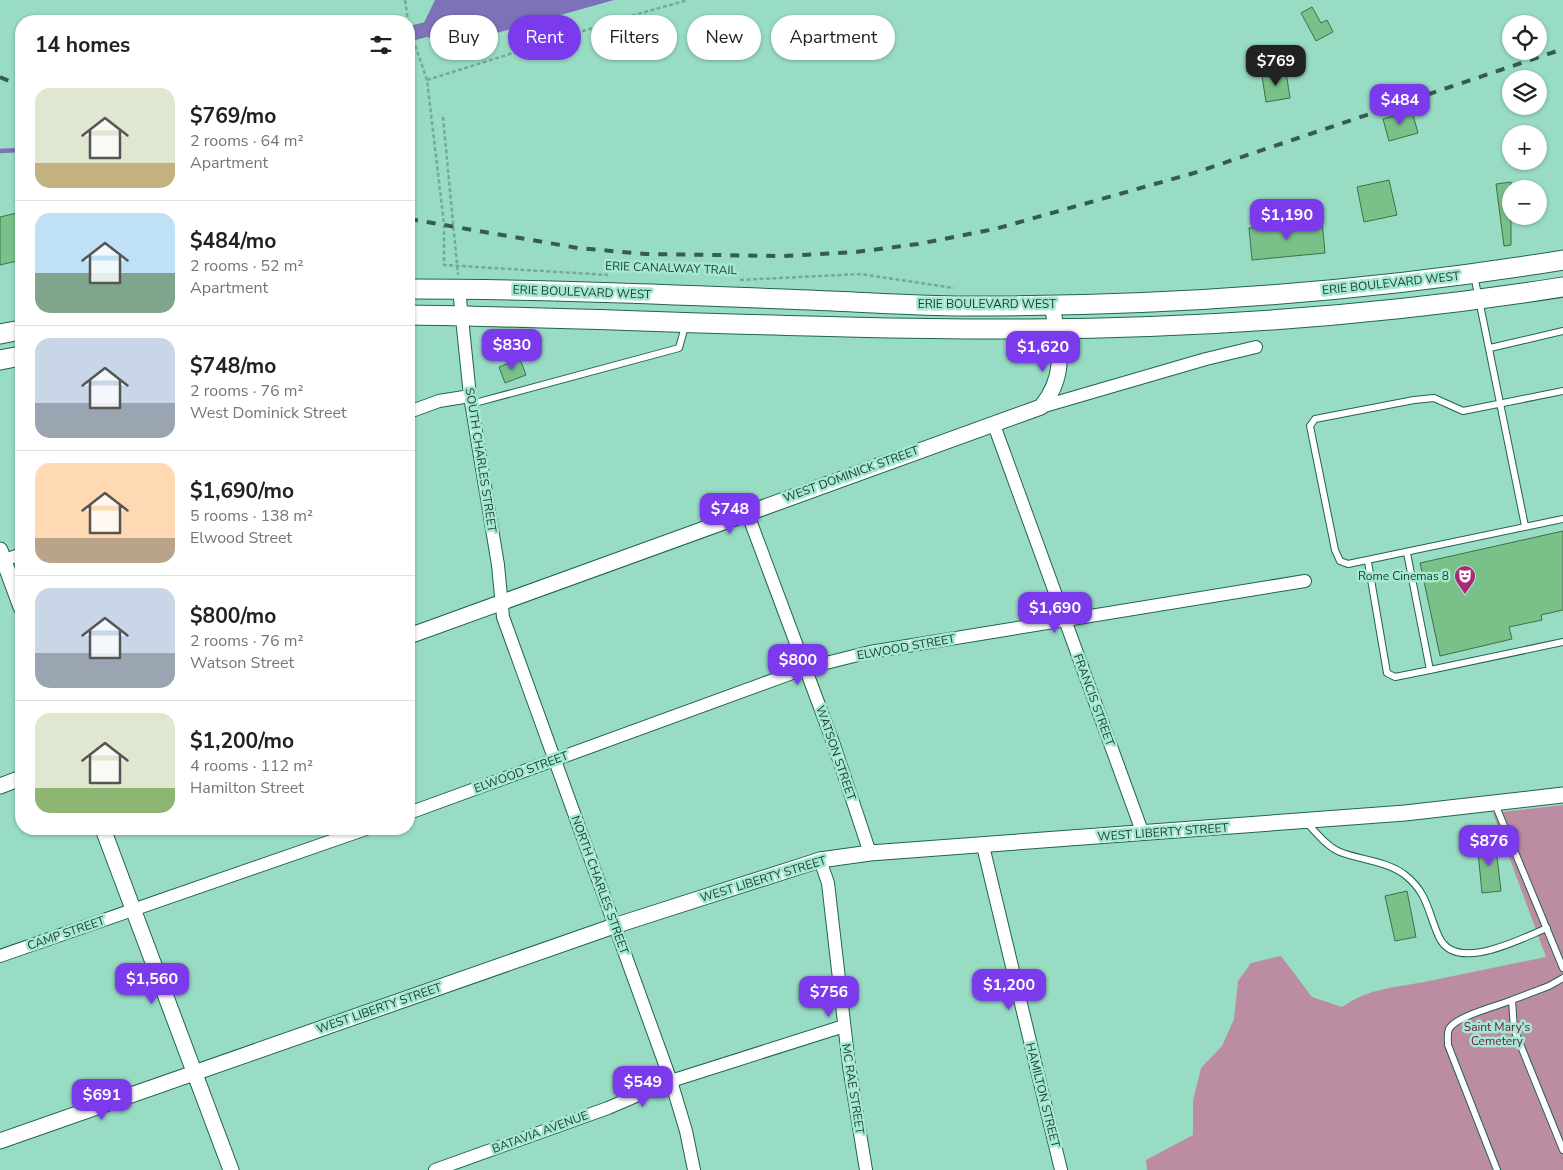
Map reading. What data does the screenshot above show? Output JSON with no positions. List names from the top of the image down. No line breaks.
{"streets":{"main road":["ERIE BOULEVARD WEST"],"street":["SOUTH CHARLES STREET","WEST DOMINICK STREET","ELWOOD STREET","FRANCIS STREET","WATSON STREET","WEST LIBERTY STREET","NORTH CHARLES STREET","CAMP STREET","MC RAE STREET","HAMILTON STREET","BATAVIA AVENUE"],"path":["ERIE CANALWAY TRAIL"]},"crossings":[["ERIE BOULEVARD WEST","SOUTH CHARLES STREET"],["SOUTH CHARLES STREET","WEST DOMINICK STREET"],["SOUTH CHARLES STREET","NORTH CHARLES STREET"],["WEST DOMINICK STREET","FRANCIS STREET"],["WEST DOMINICK STREET","WATSON STREET"],["WEST DOMINICK STREET","NORTH CHARLES STREET"],["ELWOOD STREET","FRANCIS STREET"],["ELWOOD STREET","WATSON STREET"],["ELWOOD STREET","NORTH CHARLES STREET"],["FRANCIS STREET","WEST LIBERTY STREET"],["WATSON STREET","WEST LIBERTY STREET"],["WEST LIBERTY STREET","NORTH CHARLES STREET"],["WEST LIBERTY STREET","MC RAE STREET"],["WEST LIBERTY STREET","HAMILTON STREET"],["NORTH CHARLES STREET","BATAVIA AVENUE"],["MC RAE STREET","BATAVIA AVENUE"]],"parks":["Saint Mary's Cemetery"],"places":{"theatre":["Rome Cinemas 8"]},"page":{"map_buttons":["+","−"],"chip":["Buy","Rent","Filters","New","Apartment"],"heading":"14 homes","price":["$769","$484","$1,190","$830","$1,620","$748","$1,690","$800","$876","$1,560","$1,200","$756","$549","$691"],"list":[{"name":"$769/mo","note":"2 rooms · 64 m² · Apartment"},{"name":"$484/mo","note":"2 rooms · 52 m² · Apartment"},{"name":"$748/mo","note":"2 rooms · 76 m² · West Dominick Street"},{"name":"$1,690/mo","note":"5 rooms · 138 m² · Elwood Street"},{"name":"$800/mo","note":"2 rooms · 76 m² · Watson Street"},{"name":"$1,200/mo","note":"4 rooms · 112 m² · Hamilton Street"}]}}
